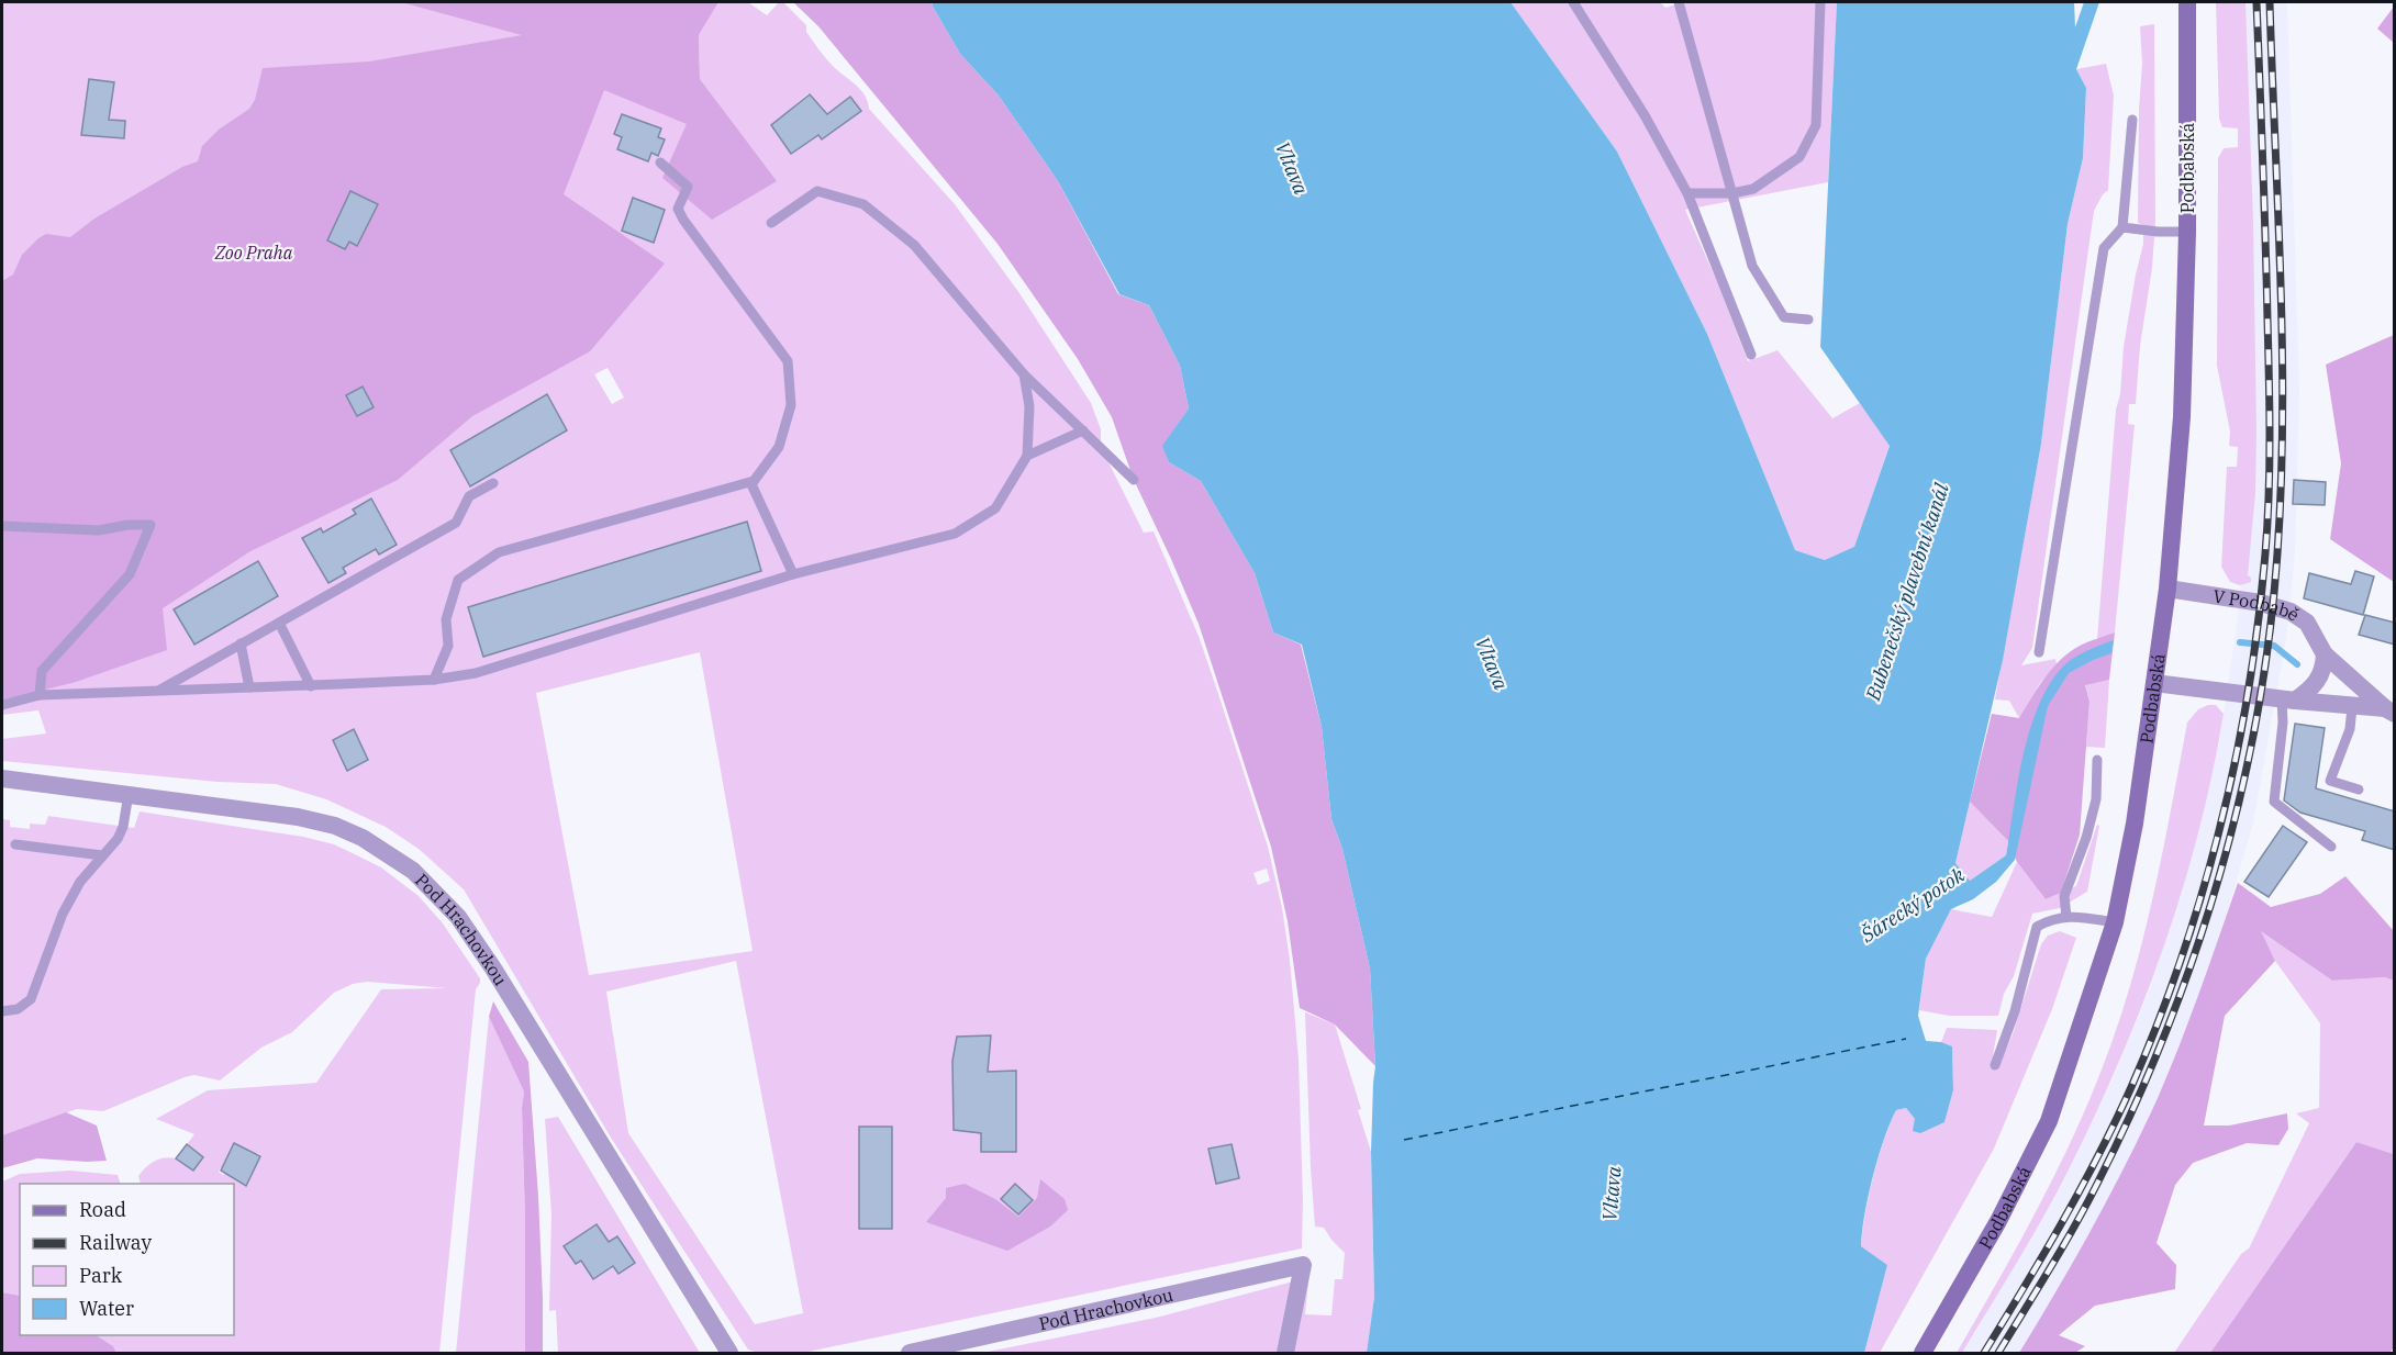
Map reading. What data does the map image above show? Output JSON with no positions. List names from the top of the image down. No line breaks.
{"streets":{"main road":["Podbabská"],"street":["V Podbabě","Pod Hrachovkou"]},"crossings":[["Podbabská","V Podbabě"]],"water":["Vltava","Bubenečský plavební kanál","Šárecký potok"],"parks":["Zoo Praha"],"legend":["Road","Railway","Park","Water"]}
